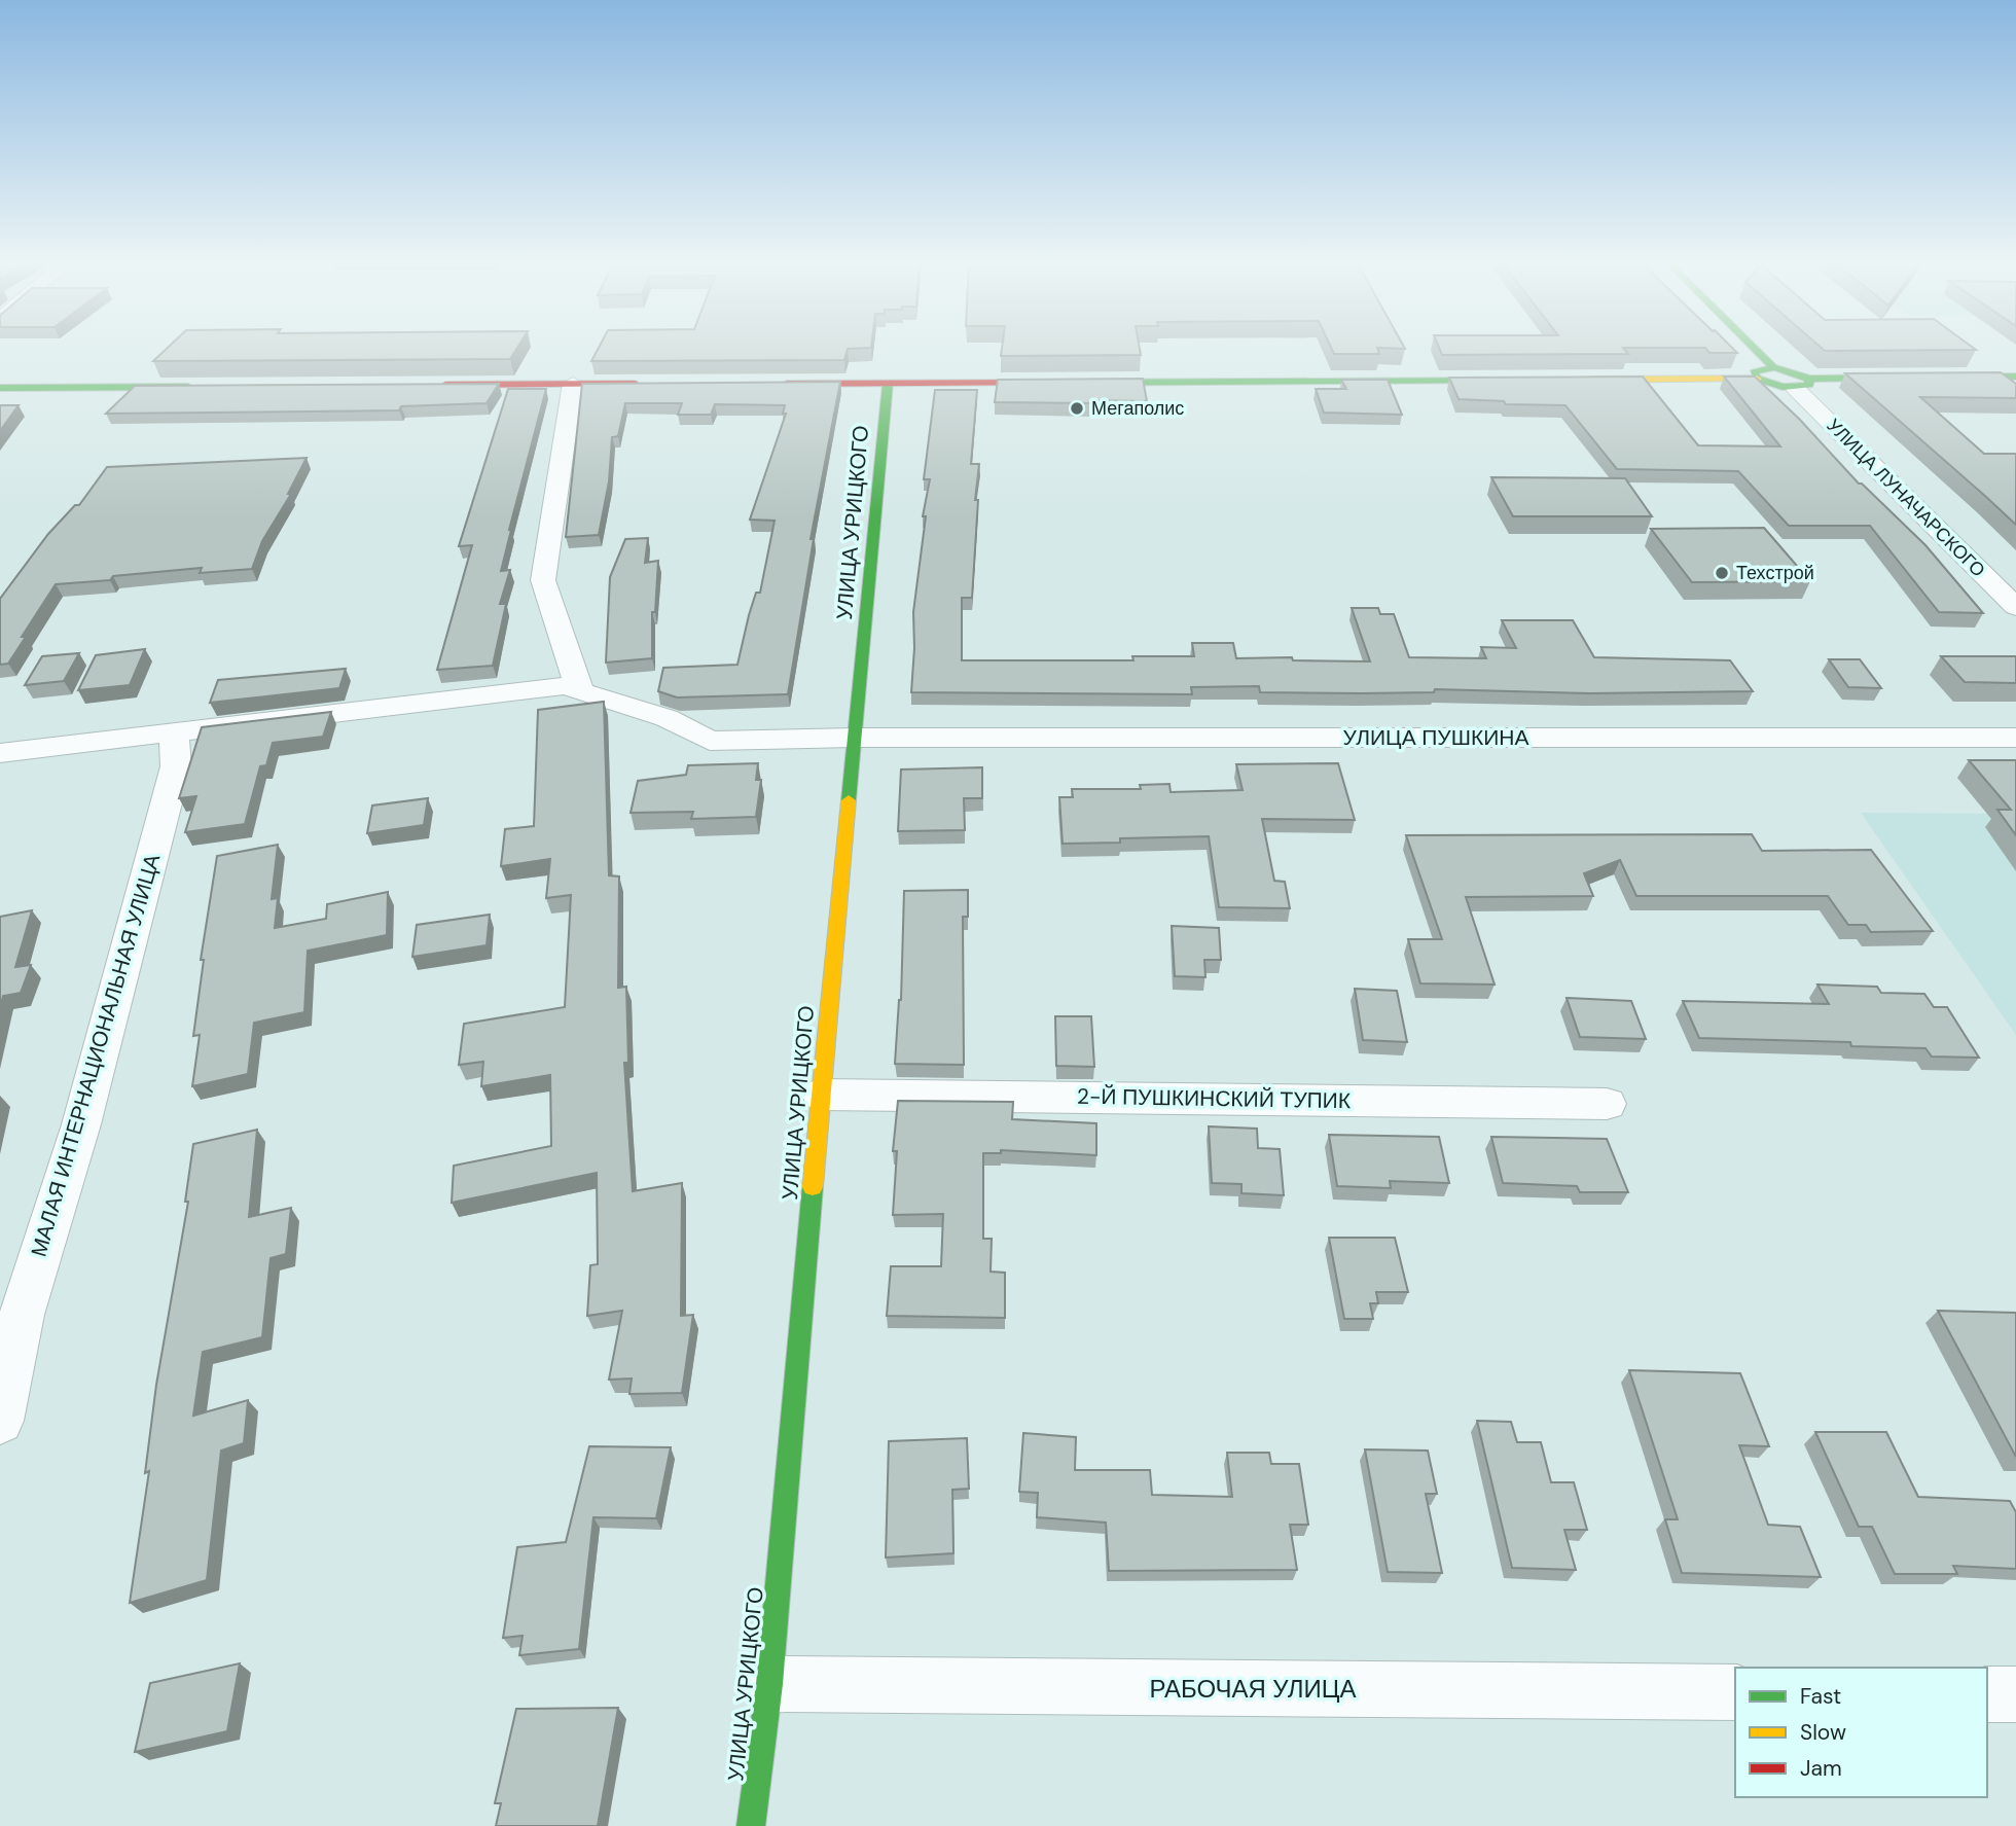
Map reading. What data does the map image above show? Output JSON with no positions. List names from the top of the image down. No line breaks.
{"streets":{"street":["УЛИЦА ЛУНАЧАРСКОГО","УЛИЦА УРИЦКОГО","УЛИЦА ПУШКИНА","МАЛАЯ ИНТЕРНАЦИОНАЛЬНАЯ УЛИЦА","2-Й ПУШКИНСКИЙ ТУПИК","РАБОЧАЯ УЛИЦА"]},"crossings":[["УЛИЦА УРИЦКОГО","УЛИЦА ПУШКИНА"],["УЛИЦА УРИЦКОГО","2-Й ПУШКИНСКИЙ ТУПИК"],["УЛИЦА УРИЦКОГО","РАБОЧАЯ УЛИЦА"],["УЛИЦА ПУШКИНА","МАЛАЯ ИНТЕРНАЦИОНАЛЬНАЯ УЛИЦА"]],"places":["Мегаполис","Техстрой"],"legend":["Fast","Slow","Jam"]}
